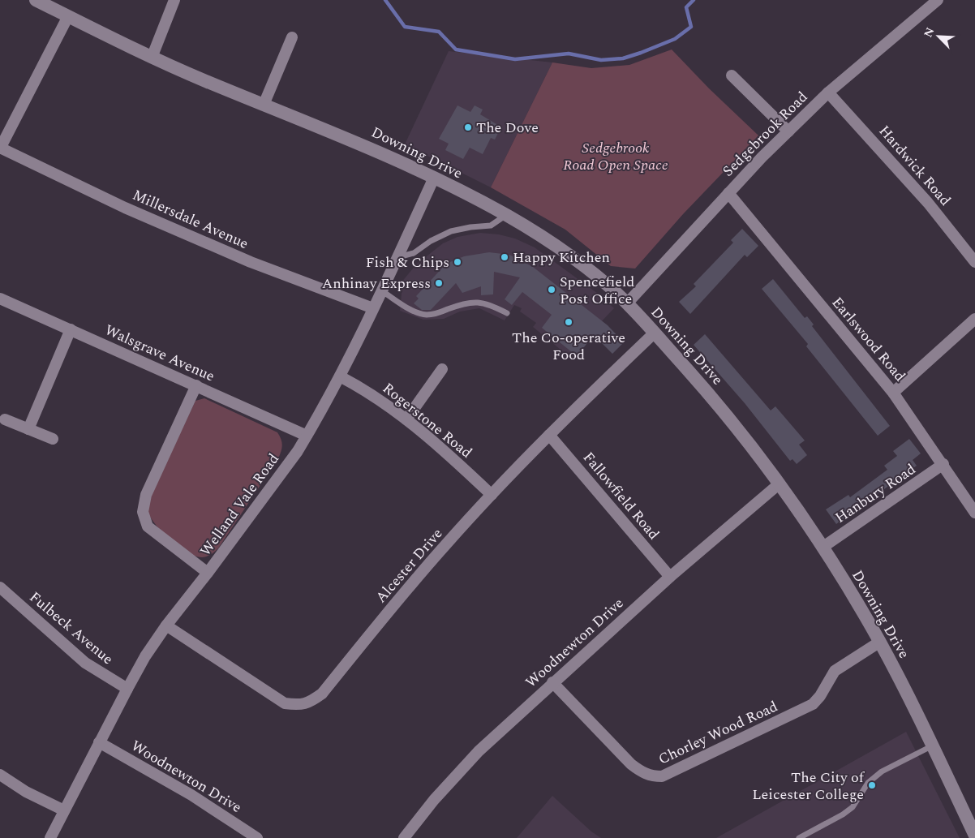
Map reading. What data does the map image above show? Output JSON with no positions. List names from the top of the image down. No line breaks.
{"streets":{"street":["Sedgebrook Road","Downing Drive","Hardwick Road","Millersdale Avenue","Earlswood Road","Walsgrave Avenue","Rogerstone Road","Hanbury Road","Fallowfield Road","Welland Vale Road","Alcester Drive","Fulbeck Avenue","Woodnewton Drive","Chorley Wood Road"]},"crossings":[["Sedgebrook Road","Downing Drive"],["Sedgebrook Road","Hardwick Road"],["Sedgebrook Road","Earlswood Road"],["Downing Drive","Hanbury Road"],["Downing Drive","Welland Vale Road"],["Downing Drive","Alcester Drive"],["Downing Drive","Woodnewton Drive"],["Downing Drive","Chorley Wood Road"],["Millersdale Avenue","Welland Vale Road"],["Earlswood Road","Hanbury Road"],["Walsgrave Avenue","Welland Vale Road"],["Rogerstone Road","Welland Vale Road"],["Rogerstone Road","Alcester Drive"],["Fallowfield Road","Alcester Drive"],["Fallowfield Road","Woodnewton Drive"],["Welland Vale Road","Alcester Drive"],["Welland Vale Road","Fulbeck Avenue"],["Welland Vale Road","Woodnewton Drive"],["Woodnewton Drive","Chorley Wood Road"]],"parks":["Sedgebrook Road Open Space"],"places":["The Dove","Happy Kitchen","Fish & Chips","Anhinay Express","Spencefield Post Office","The Co-operative Food","The City of Leicester College"],"north":"top left"}
